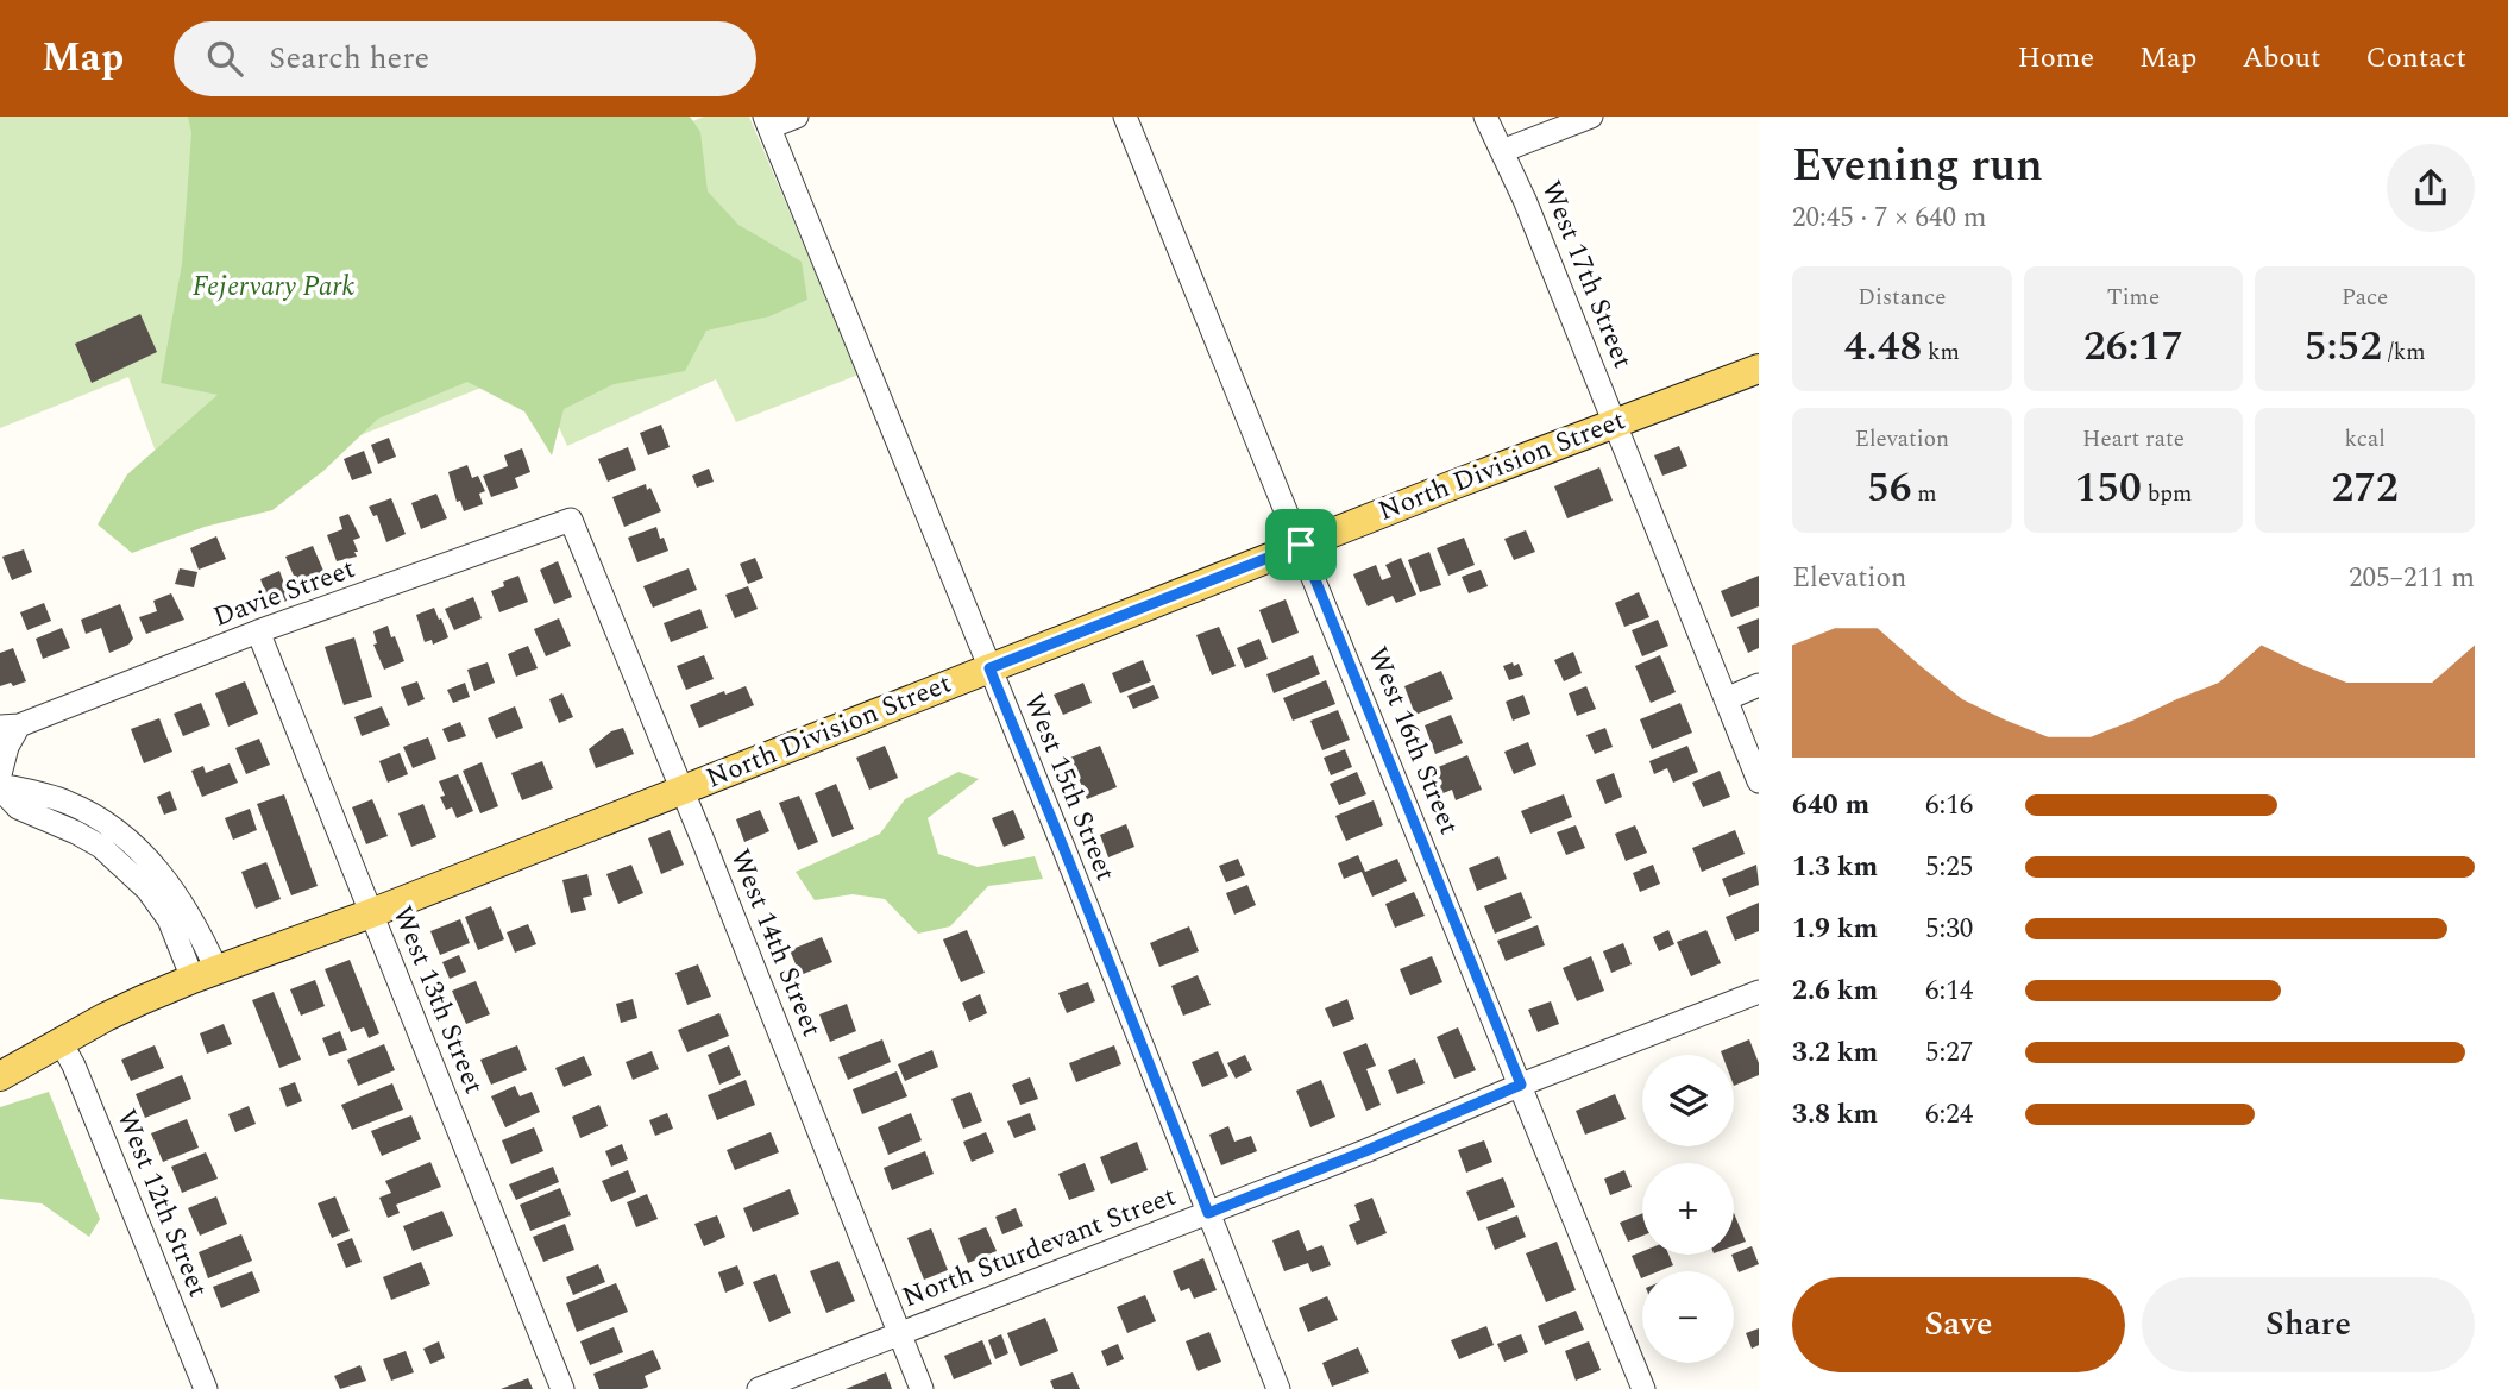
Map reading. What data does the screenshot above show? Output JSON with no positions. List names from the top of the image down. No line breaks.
{"streets":{"main road":["North Division Street"],"street":["West 17th Street","Davie Street","West 16th Street","West 15th Street","West 14th Street","West 13th Street","West 12th Street","North Sturdevant Street"]},"crossings":[["West 17th Street","North Division Street"],["North Division Street","West 16th Street"],["North Division Street","West 15th Street"],["North Division Street","West 14th Street"],["North Division Street","West 13th Street"],["North Division Street","West 12th Street"],["Davie Street","West 14th Street"],["Davie Street","West 13th Street"],["West 16th Street","North Sturdevant Street"],["West 15th Street","North Sturdevant Street"],["West 14th Street","North Sturdevant Street"]],"parks":["Fejervary Park"],"page":{"header":"Map","search":"Search here","nav":["Home","Map","About","Contact"],"heading":["Evening run","20:45 · 7 × 640 m"],"stats":[["Distance","4.48 km"],["Time","26:17"],["Pace","5:52 /km"],["Elevation","56 m"],["Heart rate","150 bpm"],["kcal","272"]],"chart":["Elevation","205–211 m"],"list":[{"name":"640 m","note":"6:16"},{"name":"1.3 km","note":"5:25"},{"name":"1.9 km","note":"5:30"},{"name":"2.6 km","note":"6:14"},{"name":"3.2 km","note":"5:27"},{"name":"3.8 km","note":"6:24"}],"map_buttons":["+","−"],"buttons":["Save","Share"]}}
